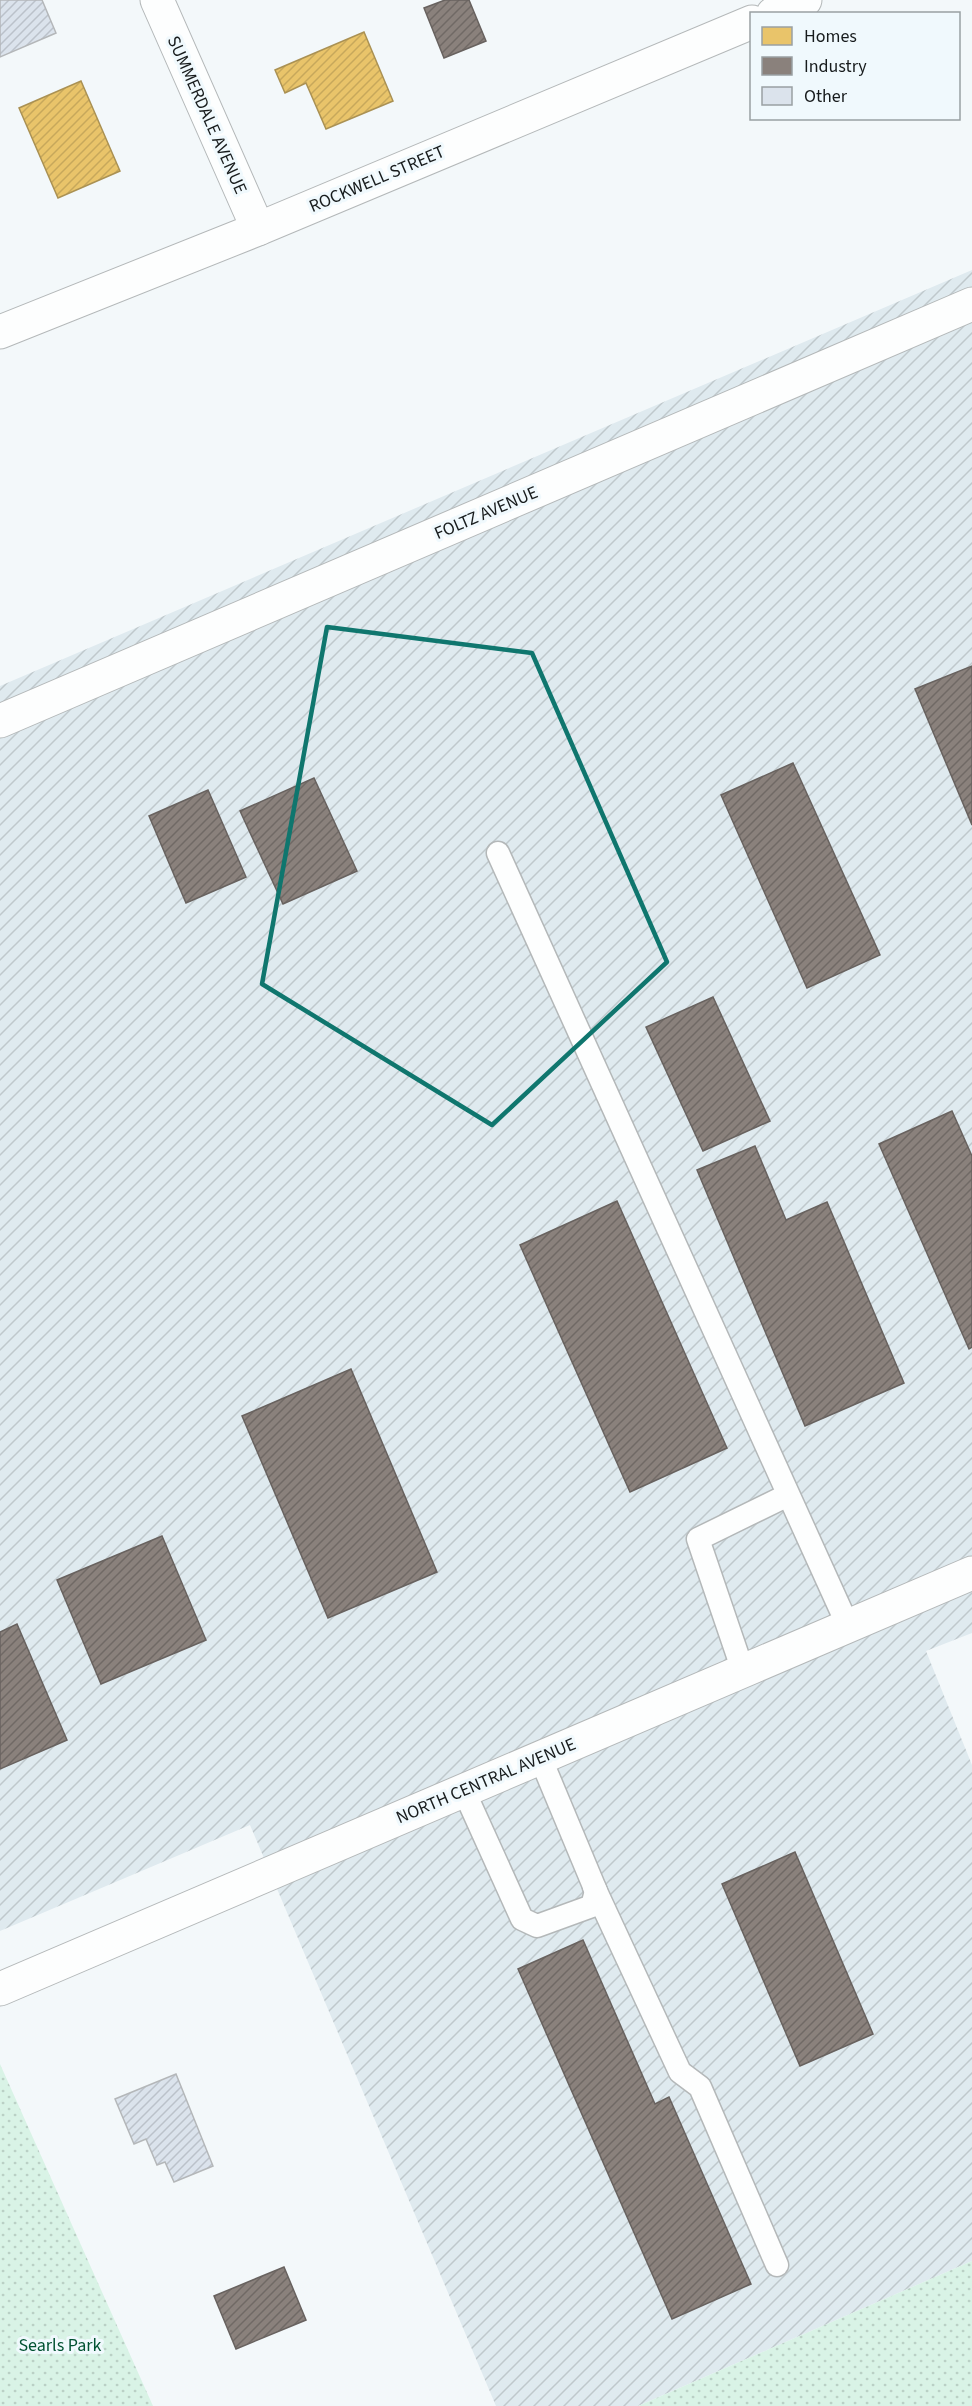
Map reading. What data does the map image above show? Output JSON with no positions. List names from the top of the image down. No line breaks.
{"streets":{"street":["SUMMERDALE AVENUE","ROCKWELL STREET","FOLTZ AVENUE","NORTH CENTRAL AVENUE"]},"crossings":[["SUMMERDALE AVENUE","ROCKWELL STREET"]],"parks":["Searls Park"],"legend":["Homes","Industry","Other"]}
